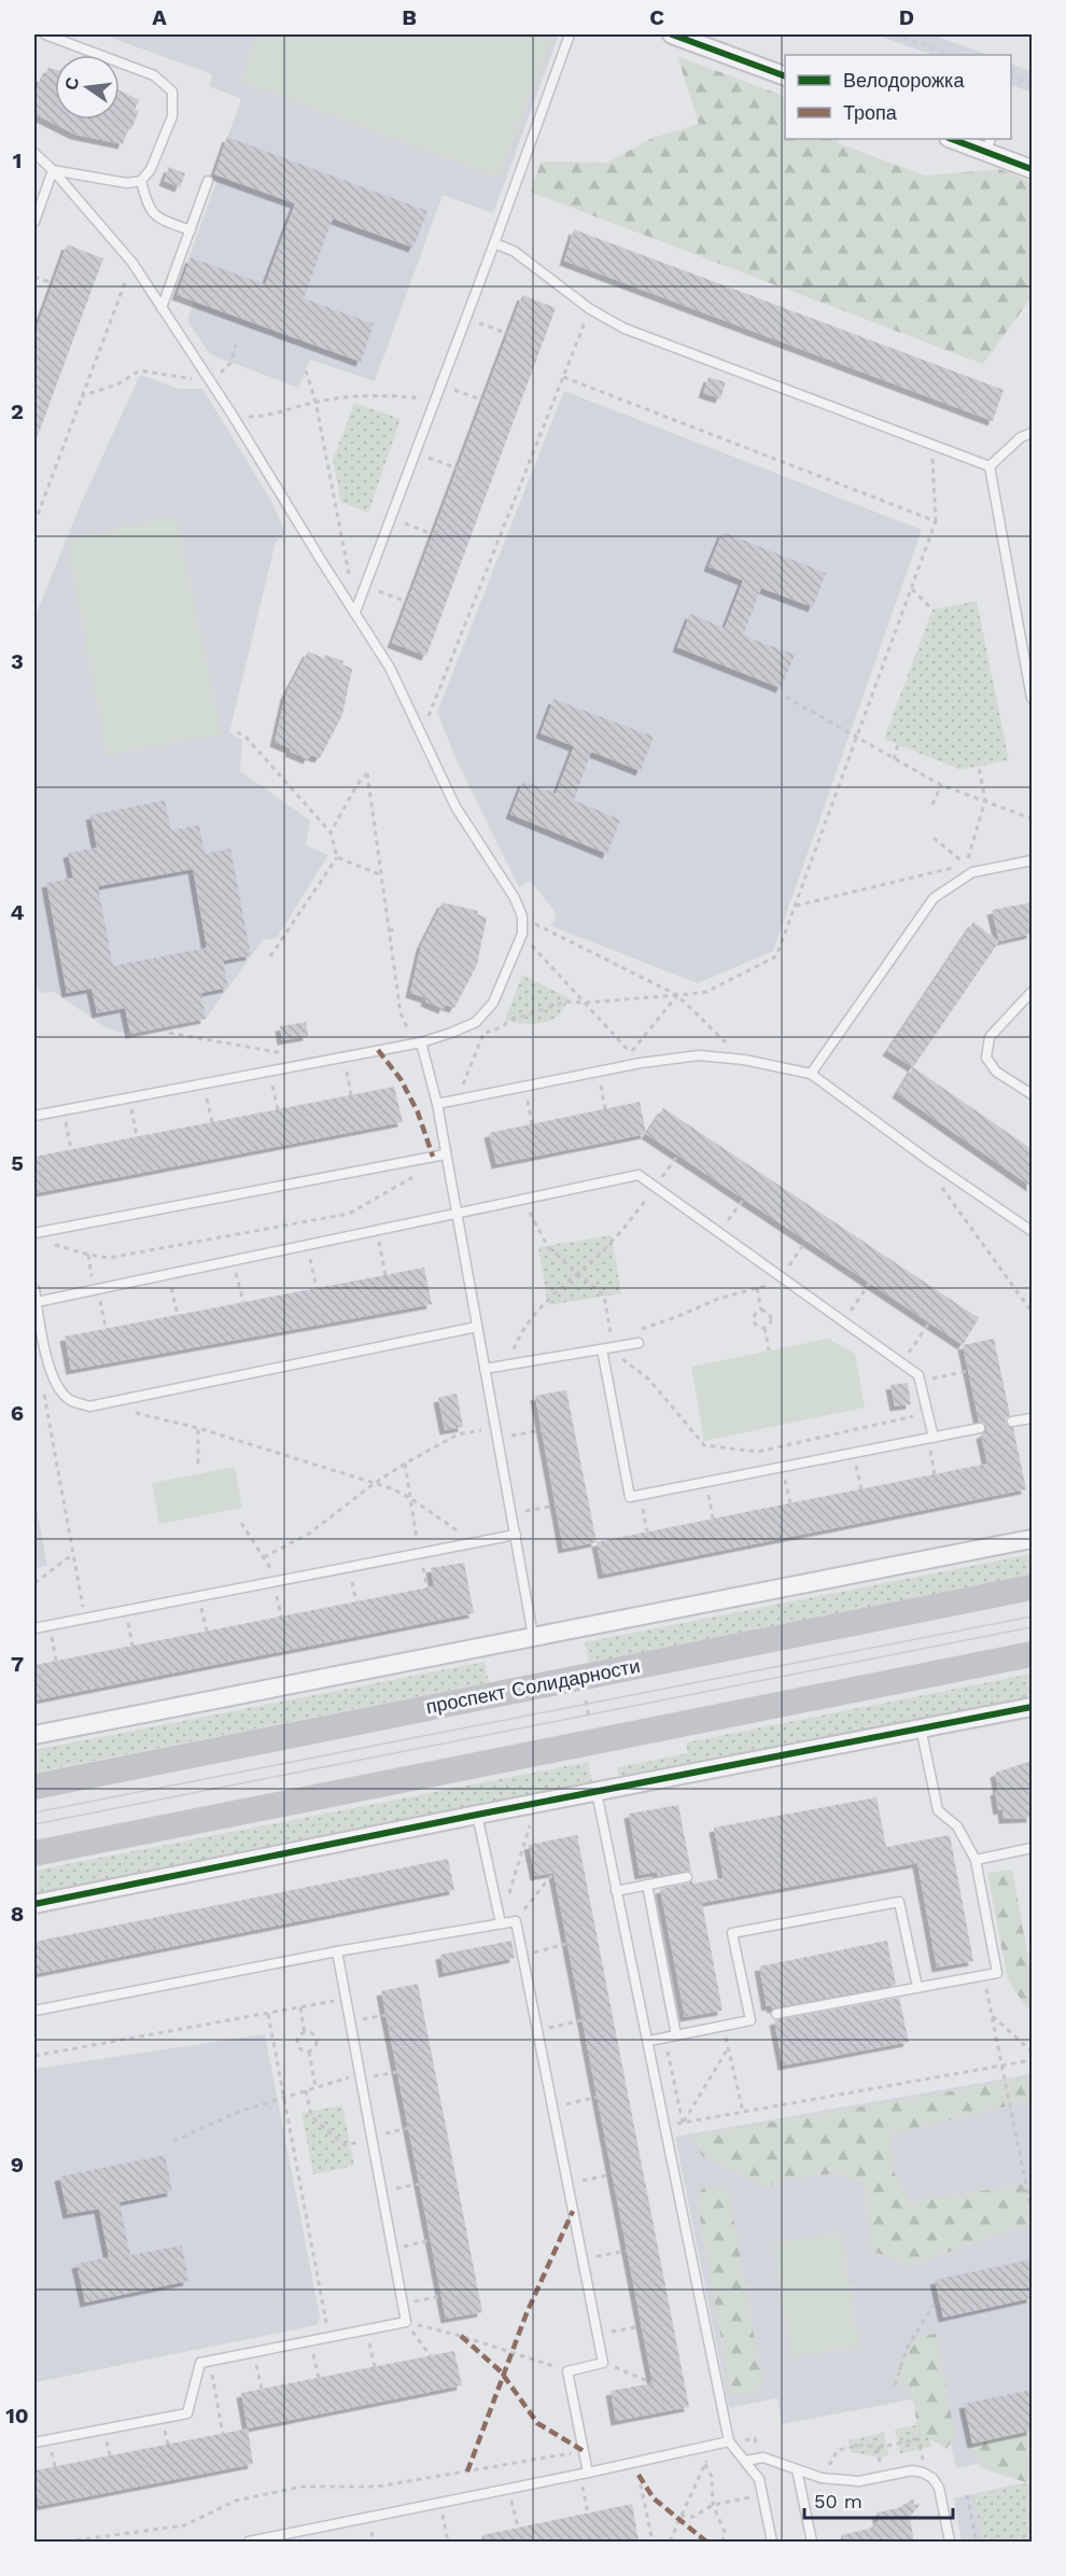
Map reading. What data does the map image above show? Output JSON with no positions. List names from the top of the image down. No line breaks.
{"streets":{"main road":["проспект Солидарности"]},"legend":["Велодорожка","Тропа"],"scale_bar":"50 m","north":"left","grid":{"columns":["A","B","C","D"],"rows":["1","2","3","4","5","6","7","8","9","10"]}}
